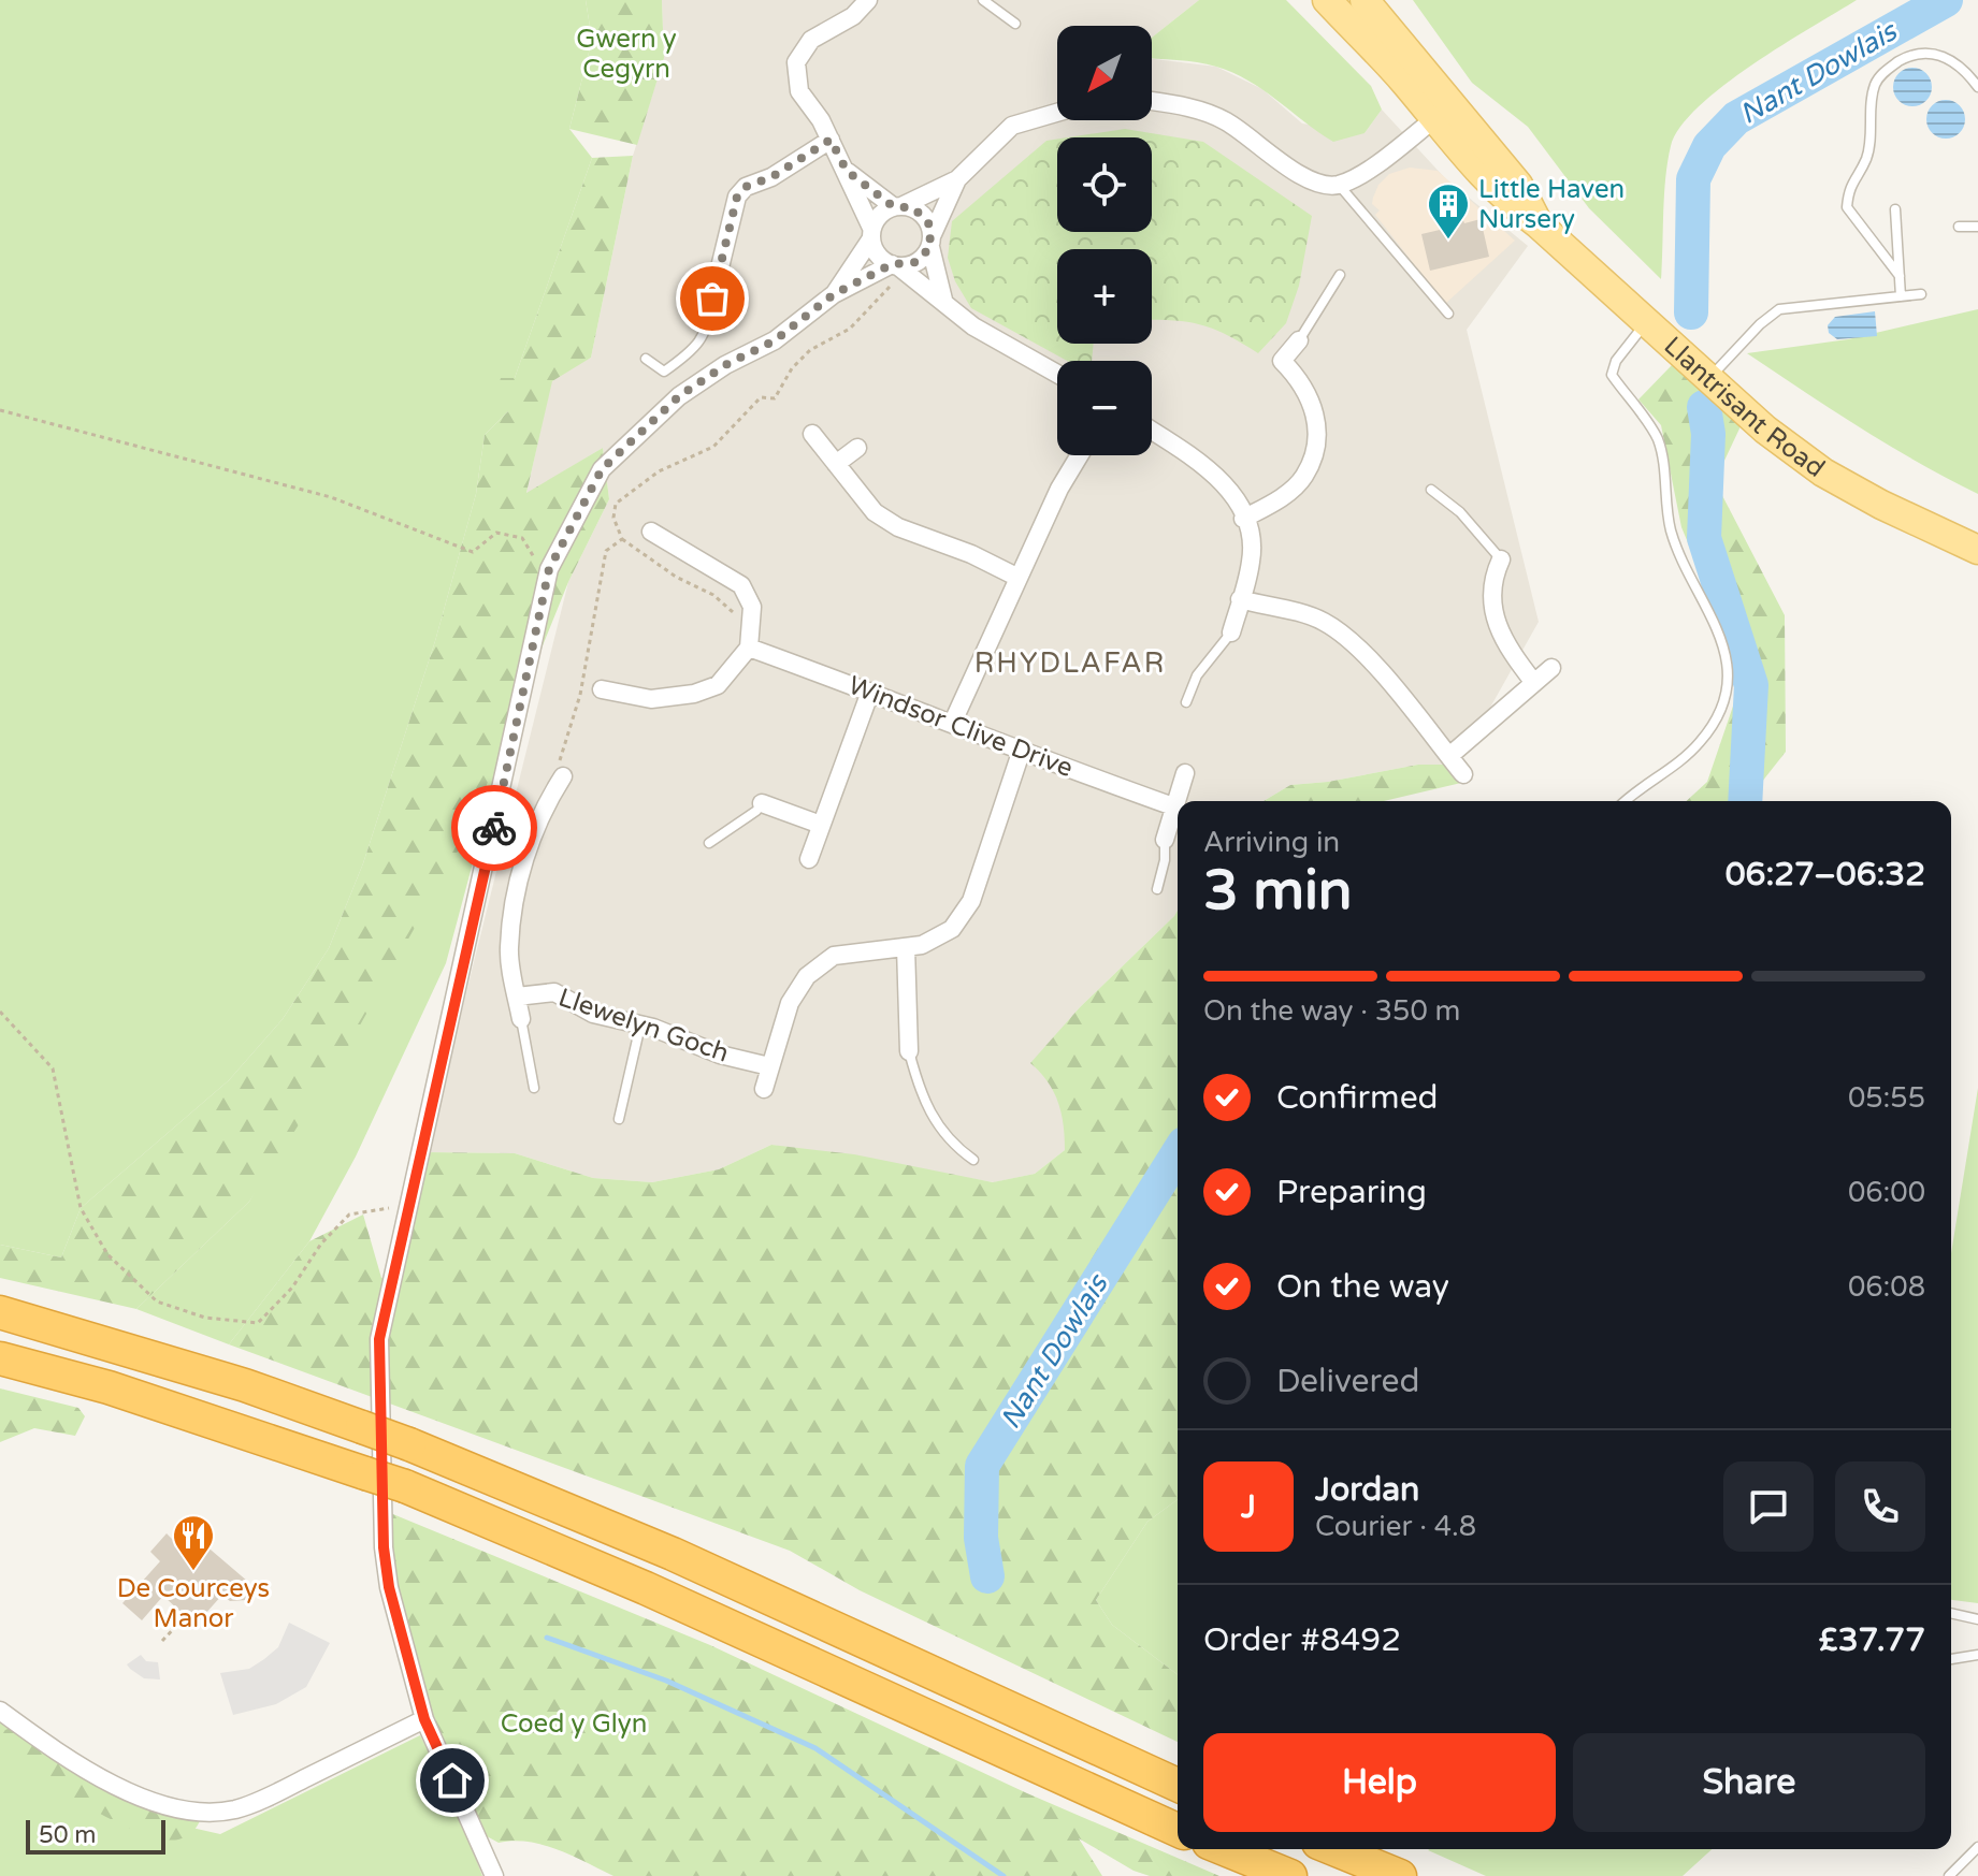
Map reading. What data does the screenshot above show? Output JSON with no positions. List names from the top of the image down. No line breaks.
{"streets":{"main road":["Llantrisant Road"],"street":["Windsor Clive Drive","Llewelyn Goch"]},"districts":["RHYDLAFAR"],"water":["Nant Dowlais"],"parks":["Gwern y Cegyrn","Coed y Glyn"],"places":{"building":["Little Haven Nursery"],"restaurant":["De Courceys Manor"]},"scale_bar":"50 m","north":"bottom left","page":{"map_buttons":["+","−"],"heading":["3 min","Arriving in","06:27–06:32"],"panel":["Jordan","Courier · 4.8","Order #8492","£37.77"],"bar":"On the way · 350 m","list":[["Confirmed","05:55"],["Preparing","06:00"],["On the way","06:08"],"Delivered"],"round":"J","buttons":["Help","Share"],"scale":"50 m"}}
